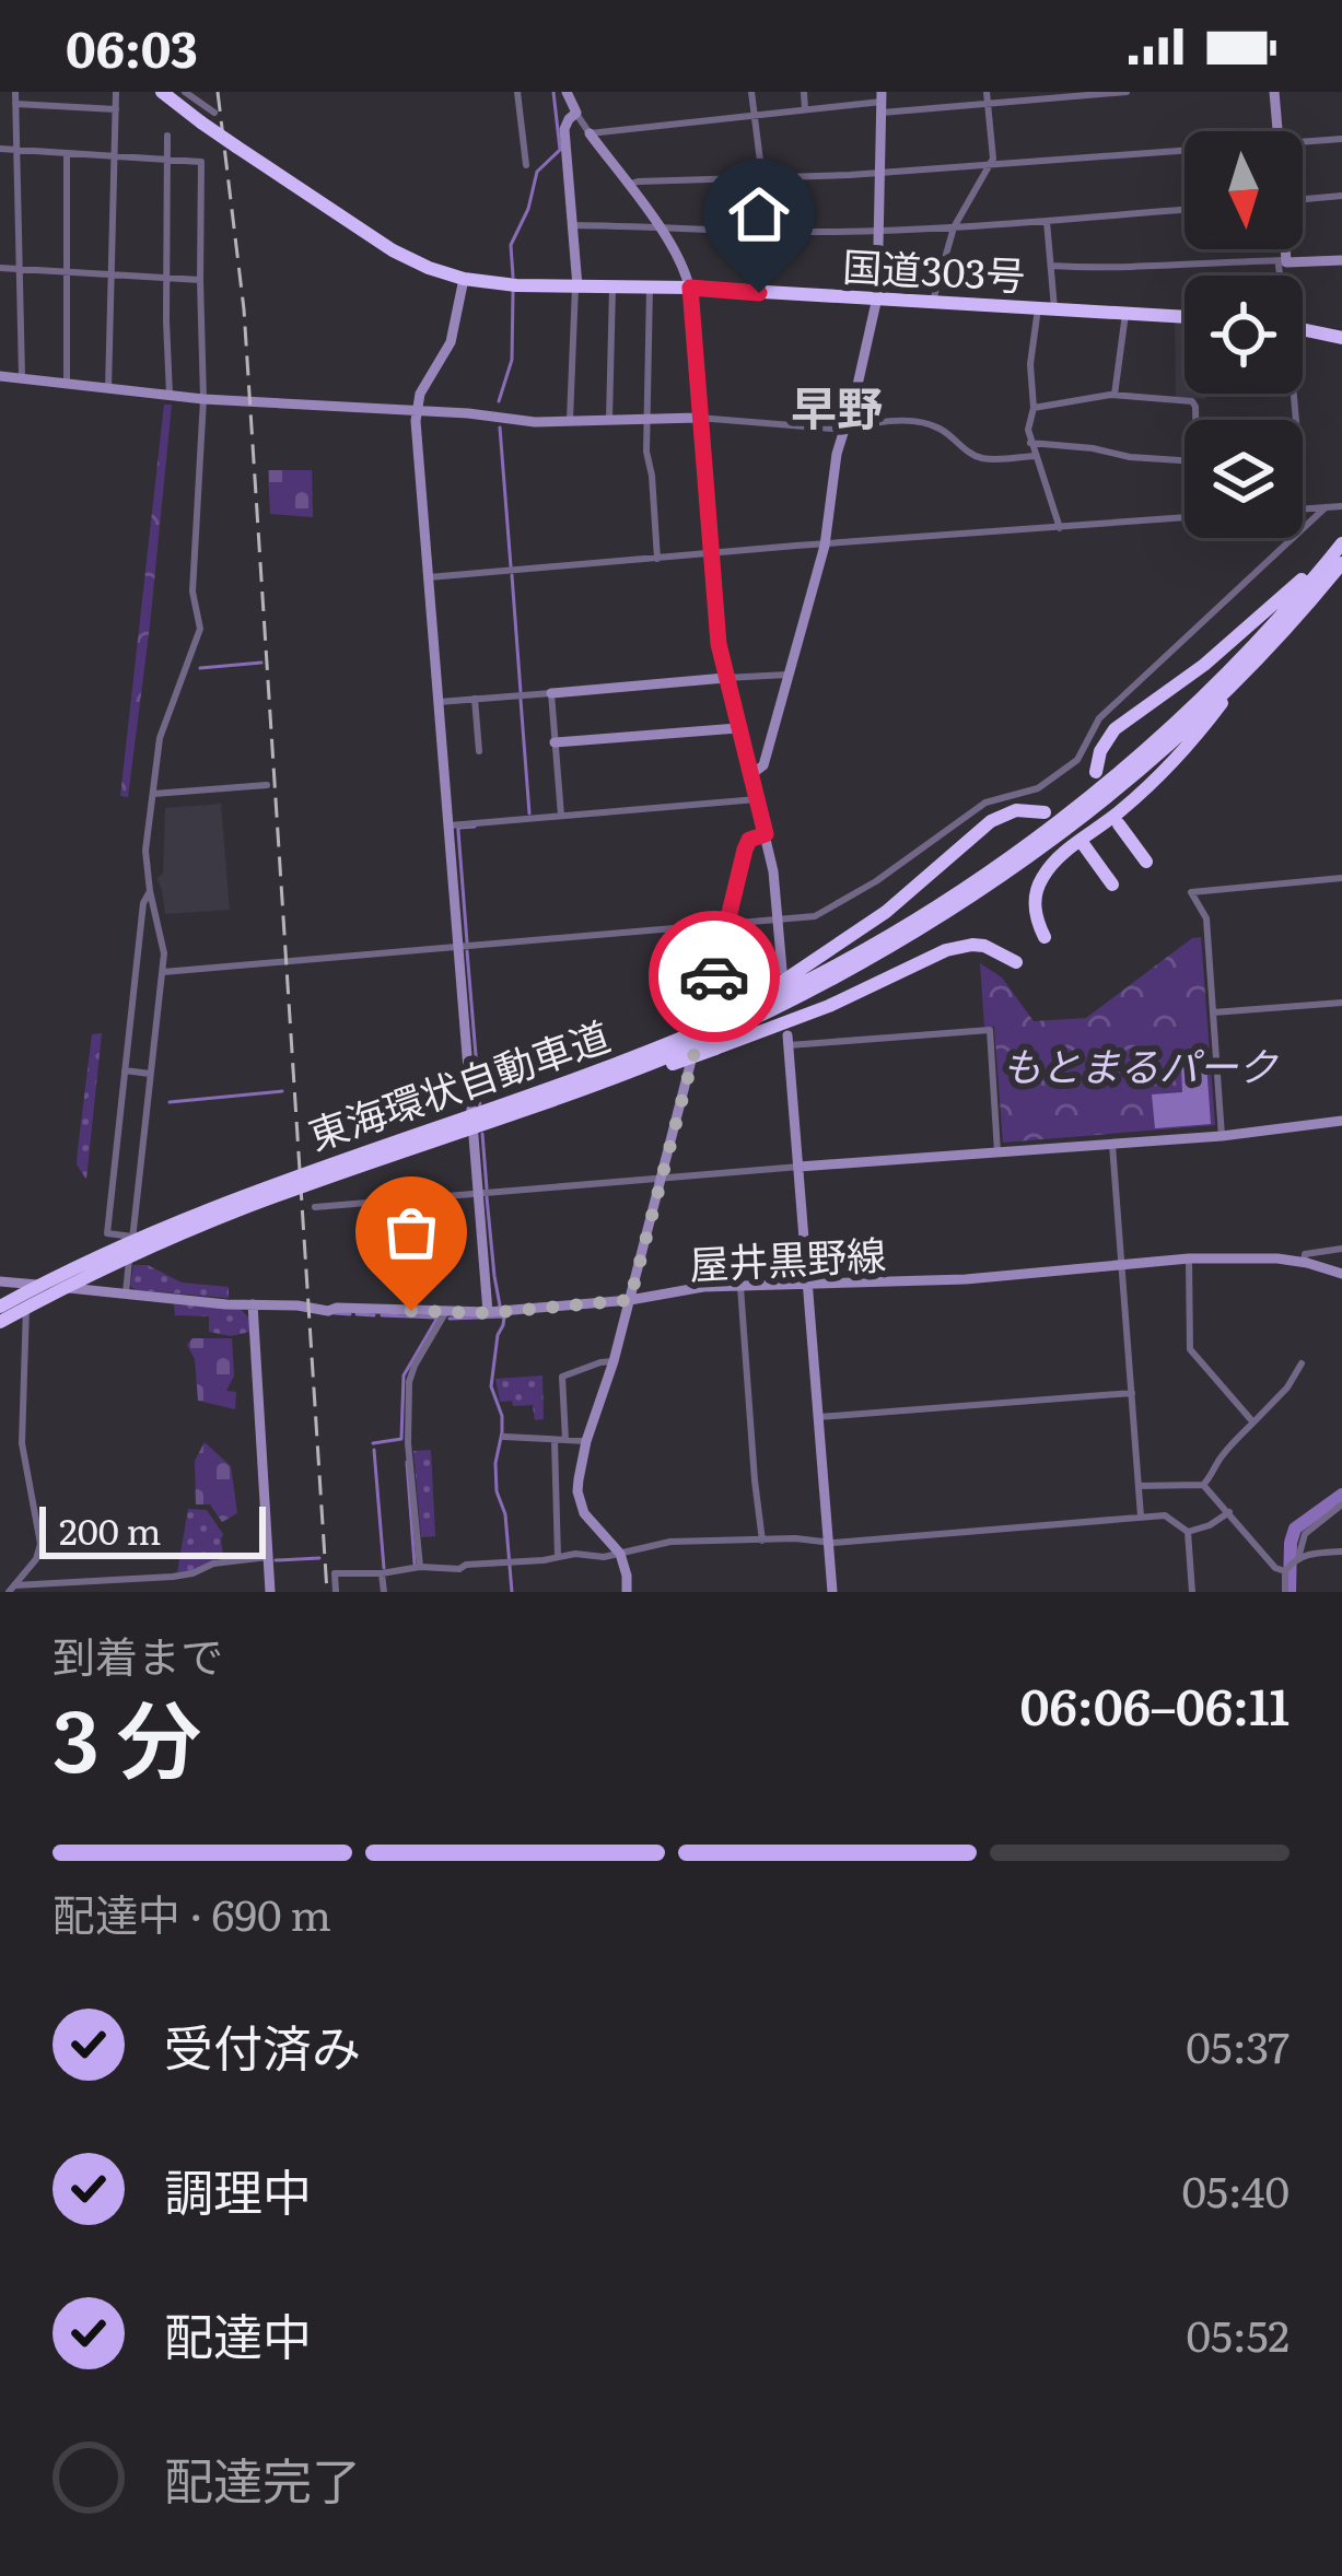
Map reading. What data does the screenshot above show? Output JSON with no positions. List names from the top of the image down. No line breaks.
{"streets":{"highway":["国道303号","東海環状自動車道"],"street":["屋井黒野線"]},"districts":["早野"],"parks":["もとまるパーク"],"scale_bar":"200 m","north":"bottom","page":{"status":"06:03","scale":"200 m","heading":["3 分","到着まで","06:06–06:11"],"bar":"配達中 · 690 m","list":[["受付済み","05:37"],["調理中","05:40"],["配達中","05:52"],"配達完了"]}}
